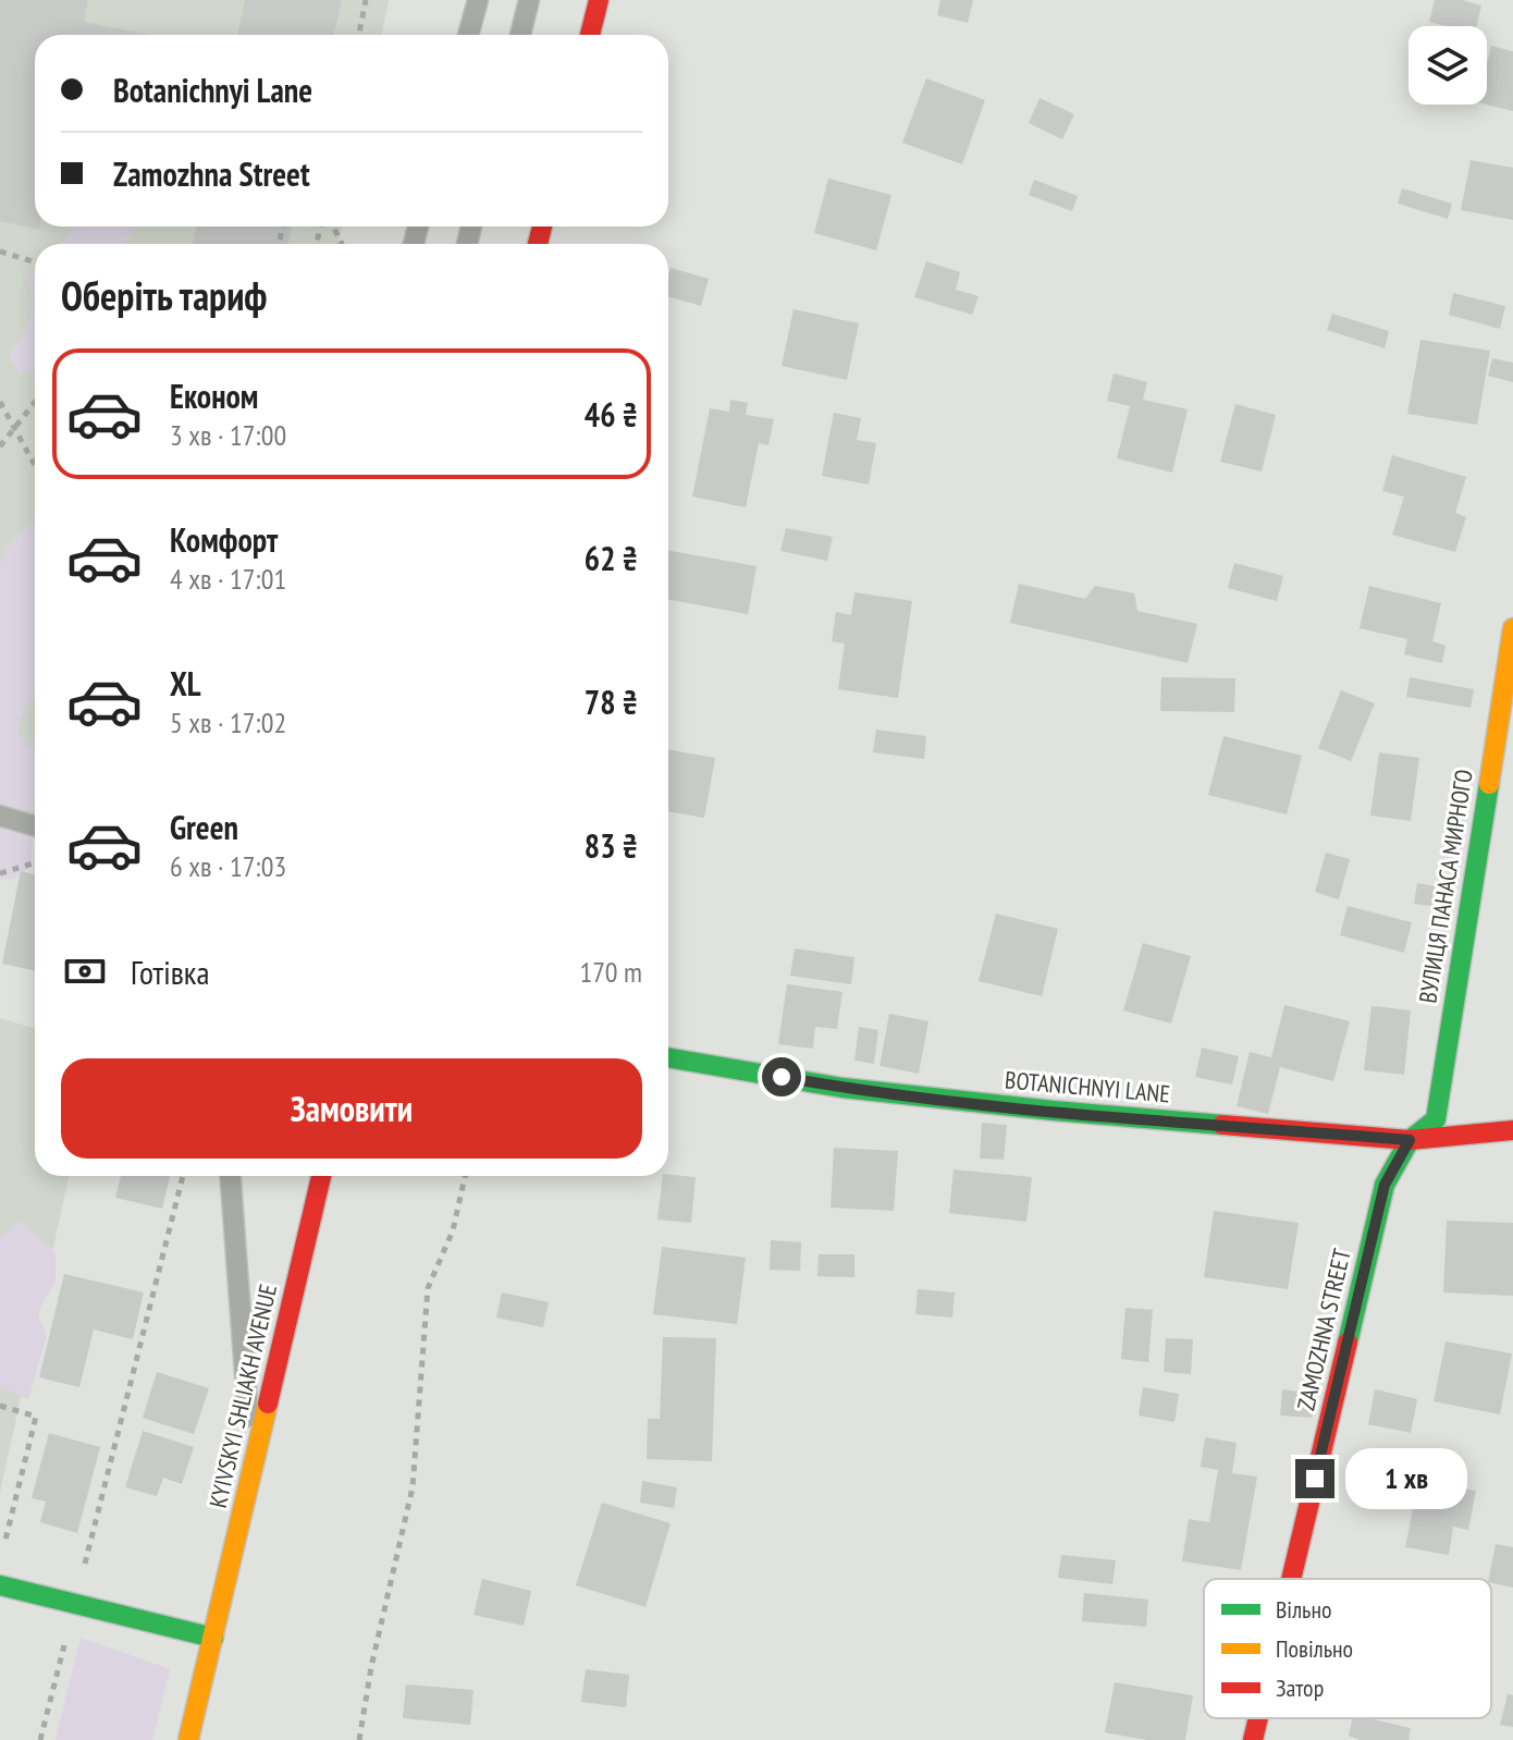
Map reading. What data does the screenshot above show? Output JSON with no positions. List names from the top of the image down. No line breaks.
{"streets":{"street":["ВУЛИЦЯ ПАНАСА МИРНОГО","BOTANICHNYI LANE","ZAMOZHNA STREET","KYIVSKYI SHLIAKH AVENUE"]},"crossings":[["ВУЛИЦЯ ПАНАСА МИРНОГО","BOTANICHNYI LANE"],["ВУЛИЦЯ ПАНАСА МИРНОГО","ZAMOZHNA STREET"],["BOTANICHNYI LANE","ZAMOZHNA STREET"]],"legend":["Вільно","Повільно","Затор"],"page":{"banner":["Botanichnyi Lane","Zamozhna Street"],"heading":"Оберіть тариф","list":[{"name":"Економ","note":"3 хв · 17:00","value":"46 ₴"},{"name":"Комфорт","note":"4 хв · 17:01","value":"62 ₴"},{"name":"XL","note":"5 хв · 17:02","value":"78 ₴"},{"name":"Green","note":"6 хв · 17:03","value":"83 ₴"}],"pay":["Готівка","170 m"],"buttons":"Замовити","bubble":"1 хв"}}
